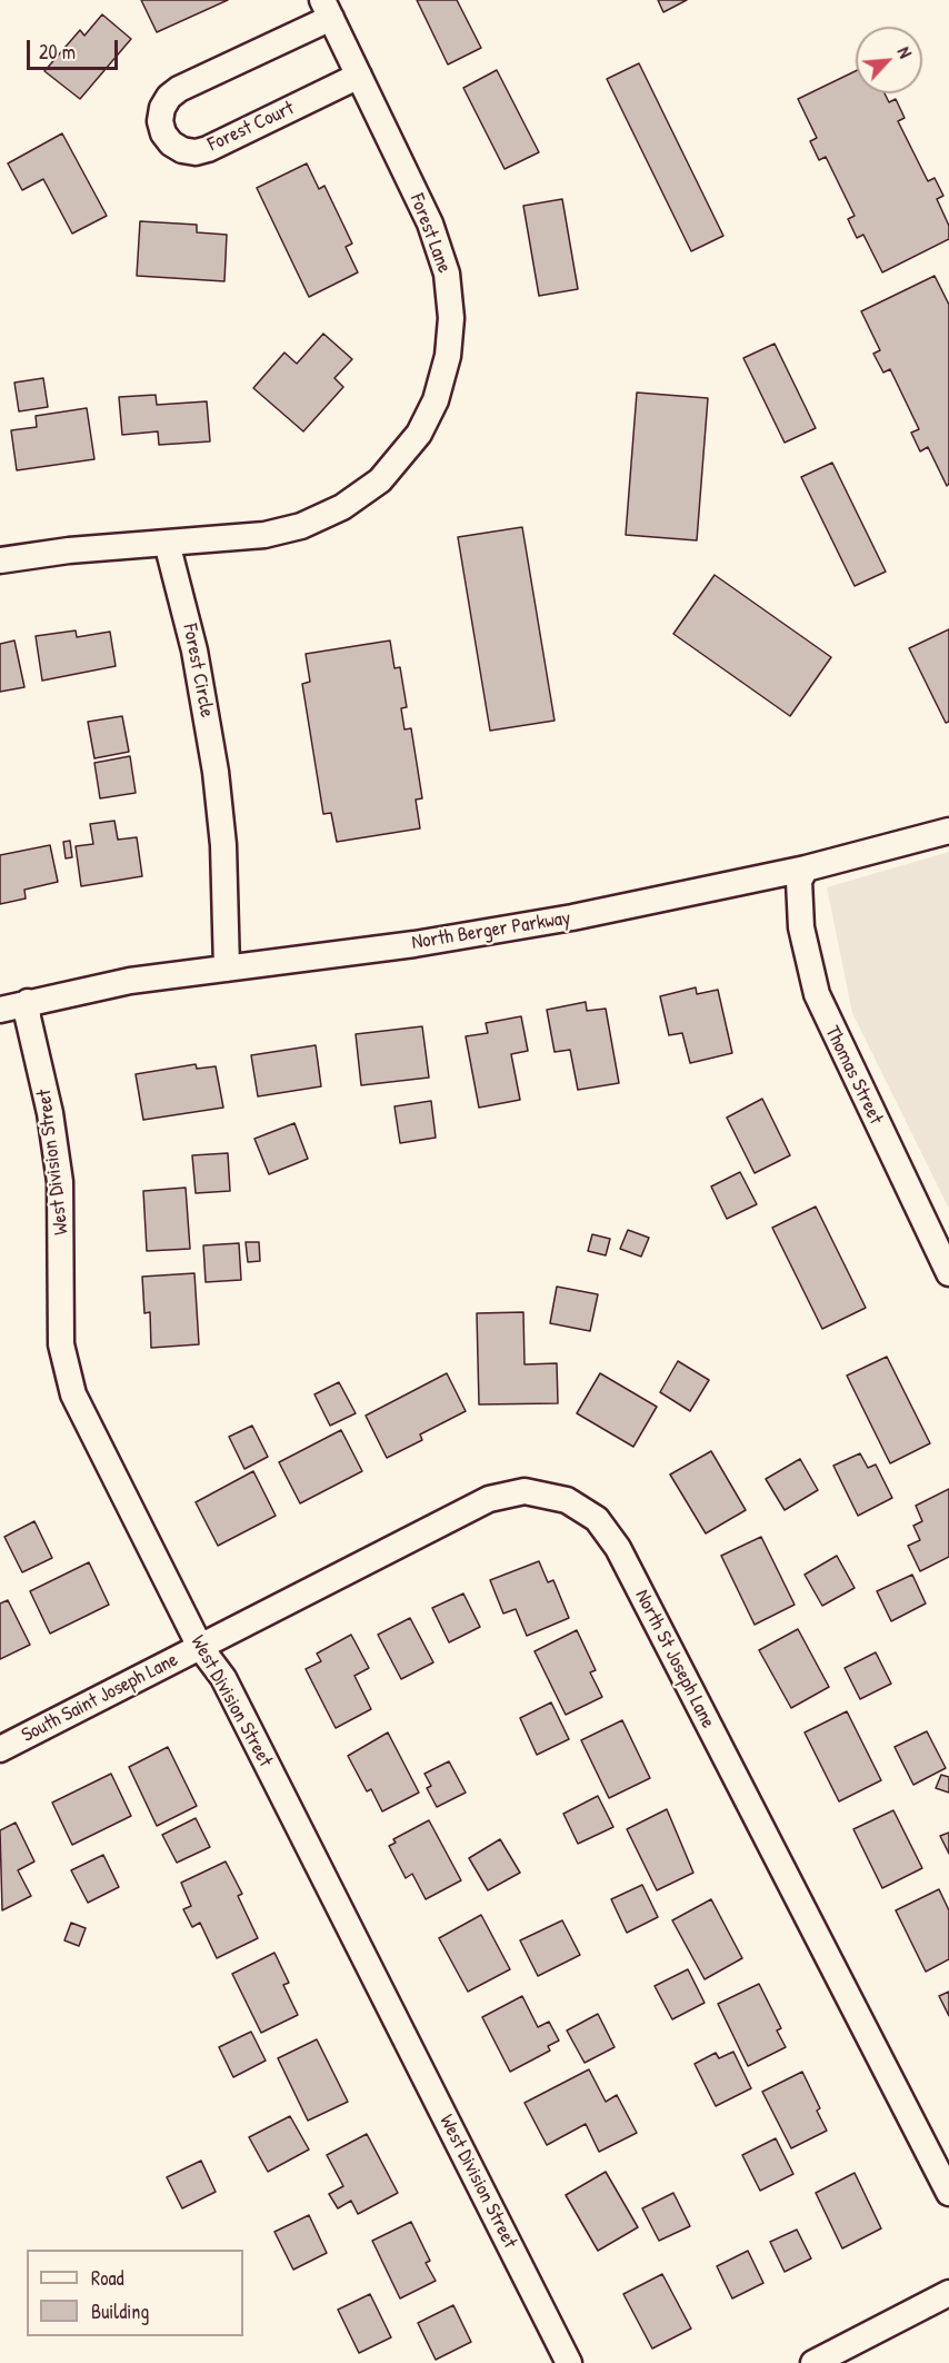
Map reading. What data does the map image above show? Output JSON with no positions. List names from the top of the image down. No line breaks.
{"streets":{"street":["Forest Court","Forest Lane","Forest Circle","North Berger Parkway","Thomas Street","West Division Street","North St Joseph Lane","South Saint Joseph Lane"]},"crossings":[["Forest Court","Forest Lane"],["Forest Lane","Forest Circle"],["Forest Circle","North Berger Parkway"],["North Berger Parkway","Thomas Street"],["North Berger Parkway","West Division Street"],["West Division Street","North St Joseph Lane"],["West Division Street","South Saint Joseph Lane"],["North St Joseph Lane","South Saint Joseph Lane"]],"legend":["Road","Building"],"scale_bar":"20 m","north":"top right"}
